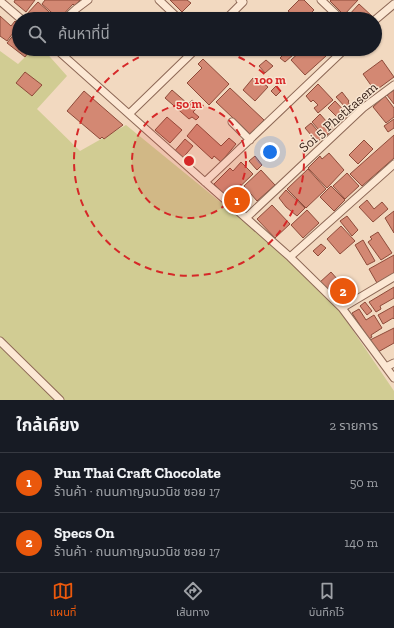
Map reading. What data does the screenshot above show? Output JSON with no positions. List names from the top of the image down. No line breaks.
{"streets":{"street":["Soi 5 Phetkasem"]},"page":{"search":"ค้นหาที่นี่","pins":["1","2"],"heading":["ใกล้เคียง","2 รายการ"],"list":[{"mark":"1","name":"Pun Thai Craft Chocolate","note":"ร้านค้า · ถนนกาญจนวนิช ซอย 17","value":"50 m"},{"mark":"2","name":"Specs On","note":"ร้านค้า · ถนนกาญจนวนิช ซอย 17","value":"140 m"}],"nav":["แผนที่","เส้นทาง","บันทึกไว้"]},"rings":["100 m","50 m"]}
